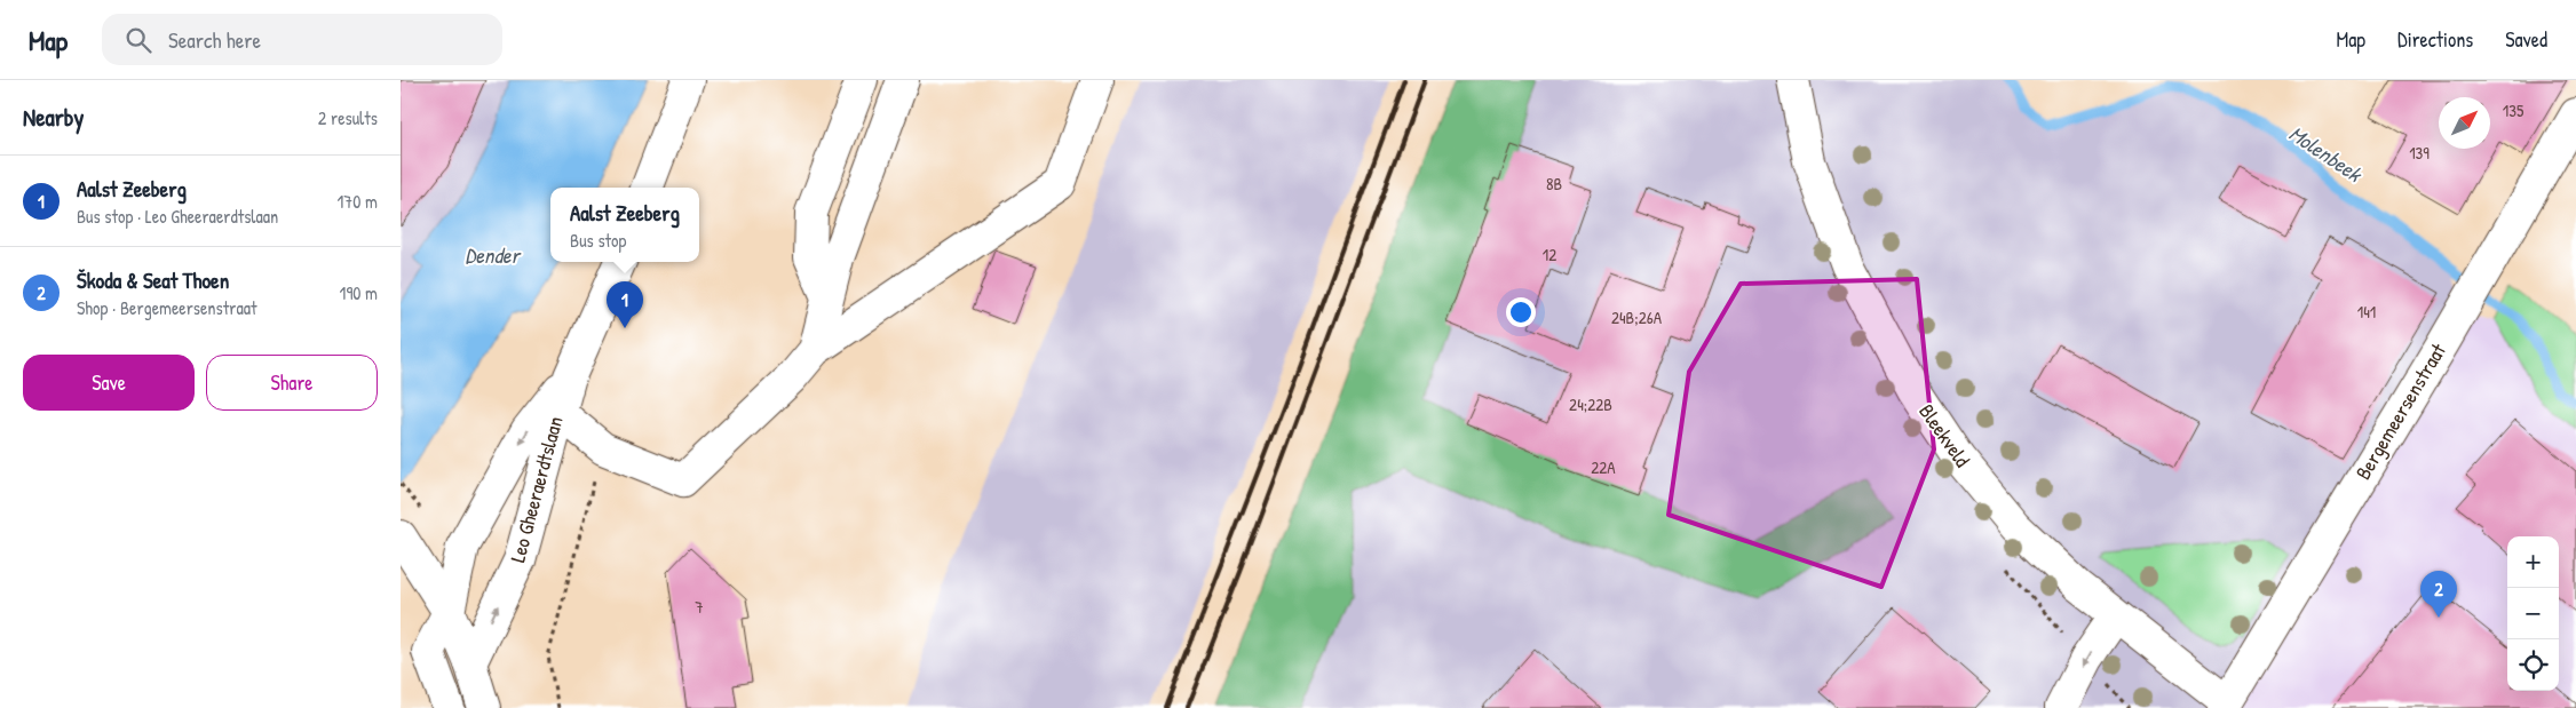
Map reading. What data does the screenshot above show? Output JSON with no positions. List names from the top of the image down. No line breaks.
{"streets":{"street":["Bergemeersenstraat","Bleekveld","Leo Gheeraerdtslaan"]},"crossings":[["Bergemeersenstraat","Bleekveld"]],"water":["Molenbeek","Dender"],"house_numbers":["135","139","8B","12","141","24B;26A","24;22B","22A","7"],"north":"top right","page":{"header":"Map","search":"Search here","nav":["Map","Directions","Saved"],"heading":["Nearby","2 results"],"list":[{"mark":"1","name":"Aalst Zeeberg","note":"Bus stop · Leo Gheeraerdtslaan","value":"170 m"},{"mark":"2","name":"Škoda & Seat Thoen","note":"Shop · Bergemeersenstraat","value":"190 m"}],"popup":["Aalst Zeeberg","Bus stop"],"pins":["1","2"],"buttons":["Save","Share"],"map_buttons":["+","−"]}}
